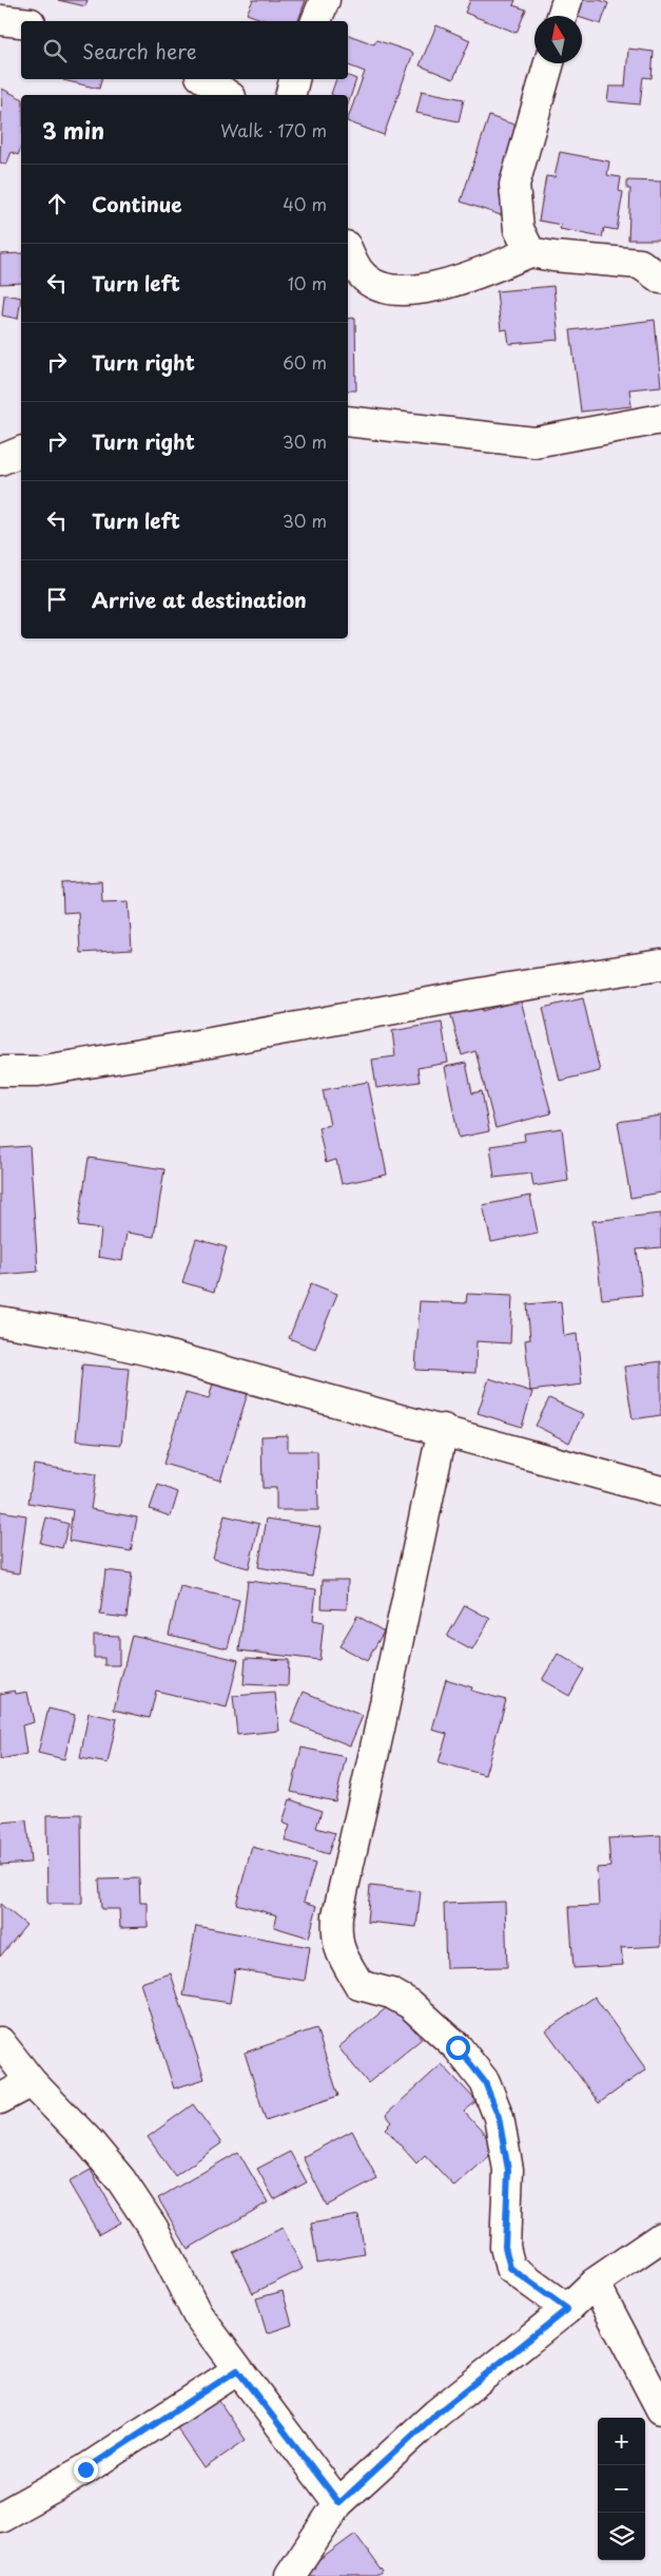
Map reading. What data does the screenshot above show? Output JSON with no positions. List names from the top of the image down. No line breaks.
{"north":"top","page":{"search":"Search here","heading":["3 min","Walk · 170 m"],"list":[["Continue","40 m"],["Turn left","10 m"],["Turn right","60 m"],["Turn right","30 m"],["Turn left","30 m"],"Arrive at destination"],"map_buttons":["+","−"]}}
